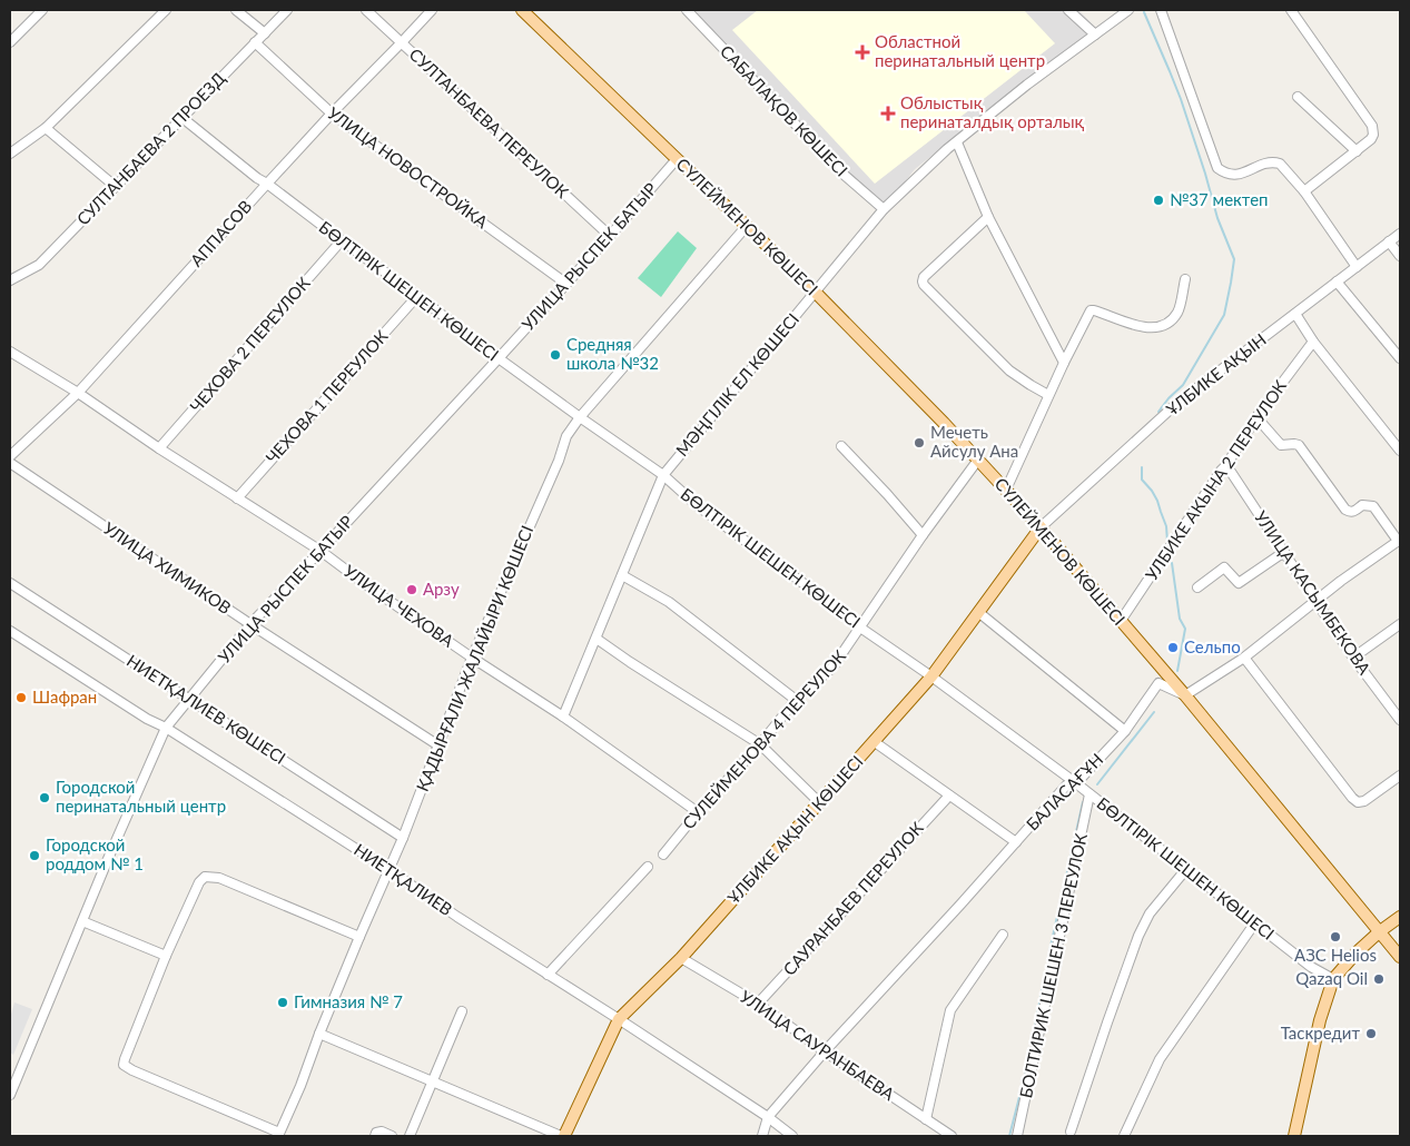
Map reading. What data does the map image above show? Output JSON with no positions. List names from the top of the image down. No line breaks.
{"streets":{"main road":["СҮЛЕЙМЕНОВ КӨШЕСІ","ҰЛБИКЕ АҚЫН КӨШЕСІ"],"street":["САБАЛАҚОВ КӨШЕСІ","СУЛТАНБАЕВА ПЕРЕУЛОК","СУЛТАНБАЕВА 2 ПРОЕЗД","УЛИЦА НОВОСТРОЙКА","АППАСОВ","УЛИЦА РЫСПЕК БАТЫР","БӨЛТІРІК ШЕШЕН КӨШЕСІ","ЧЕХОВА 2 ПЕРЕУЛОК","ҰЛБИКЕ АҚЫН","МӘҢГІЛІК ЕЛ КӨШЕСІ","ЧЕХОВА 1 ПЕРЕУЛОК","УЛБИКЕ АКЫНА 2 ПЕРЕУЛОК","УЛИЦА ХИМИКОВ","УЛИЦА КАСЫМБЕКОВА","УЛИЦА ЧЕХОВА","ҚАДЫРҒАЛИ ЖАЛАЙЫРИ КӨШЕСІ","НИЕТҚАЛИЕВ КӨШЕСІ","СУЛЕЙМЕНОВА 4 ПЕРЕУЛОК","БАЛАСАҒҰН","НИЕТҚАЛИЕВ","САУРАНБАЕВ ПЕРЕУЛОК","БОЛТИРИК ШЕШЕН 3 ПЕРЕУЛОК","УЛИЦА САУРАНБАЕВА"]},"crossings":[["САБАЛАҚОВ КӨШЕСІ","МӘҢГІЛІК ЕЛ КӨШЕСІ"],["СУЛТАНБАЕВА ПЕРЕУЛОК","АППАСОВ"],["СУЛТАНБАЕВА ПЕРЕУЛОК","УЛИЦА РЫСПЕК БАТЫР"],["СУЛТАНБАЕВА 2 ПРОЕЗД","УЛИЦА НОВОСТРОЙКА"],["СУЛТАНБАЕВА 2 ПРОЕЗД","БӨЛТІРІК ШЕШЕН КӨШЕСІ"],["УЛИЦА НОВОСТРОЙКА","АППАСОВ"],["УЛИЦА НОВОСТРОЙКА","УЛИЦА РЫСПЕК БАТЫР"],["СҮЛЕЙМЕНОВ КӨШЕСІ","УЛИЦА РЫСПЕК БАТЫР"],["СҮЛЕЙМЕНОВ КӨШЕСІ","ҰЛБИКЕ АҚЫН"],["СҮЛЕЙМЕНОВ КӨШЕСІ","МӘҢГІЛІК ЕЛ КӨШЕСІ"],["СҮЛЕЙМЕНОВ КӨШЕСІ","УЛБИКЕ АКЫНА 2 ПЕРЕУЛОК"],["СҮЛЕЙМЕНОВ КӨШЕСІ","ҚАДЫРҒАЛИ ЖАЛАЙЫРИ КӨШЕСІ"],["СҮЛЕЙМЕНОВ КӨШЕСІ","СУЛЕЙМЕНОВА 4 ПЕРЕУЛОК"],["СҮЛЕЙМЕНОВ КӨШЕСІ","БАЛАСАҒҰН"],["СҮЛЕЙМЕНОВ КӨШЕСІ","ҰЛБИКЕ АҚЫН КӨШЕСІ"],["АППАСОВ","БӨЛТІРІК ШЕШЕН КӨШЕСІ"],["АППАСОВ","УЛИЦА ЧЕХОВА"],["УЛИЦА РЫСПЕК БАТЫР","БӨЛТІРІК ШЕШЕН КӨШЕСІ"],["УЛИЦА РЫСПЕК БАТЫР","УЛИЦА ХИМИКОВ"],["УЛИЦА РЫСПЕК БАТЫР","УЛИЦА ЧЕХОВА"],["УЛИЦА РЫСПЕК БАТЫР","НИЕТҚАЛИЕВ КӨШЕСІ"],["УЛИЦА РЫСПЕК БАТЫР","НИЕТҚАЛИЕВ"],["БӨЛТІРІК ШЕШЕН КӨШЕСІ","ЧЕХОВА 2 ПЕРЕУЛОК"],["БӨЛТІРІК ШЕШЕН КӨШЕСІ","МӘҢГІЛІК ЕЛ КӨШЕСІ"],["БӨЛТІРІК ШЕШЕН КӨШЕСІ","ЧЕХОВА 1 ПЕРЕУЛОК"],["БӨЛТІРІК ШЕШЕН КӨШЕСІ","ҚАДЫРҒАЛИ ЖАЛАЙЫРИ КӨШЕСІ"],["БӨЛТІРІК ШЕШЕН КӨШЕСІ","СУЛЕЙМЕНОВА 4 ПЕРЕУЛОК"],["БӨЛТІРІК ШЕШЕН КӨШЕСІ","БАЛАСАҒҰН"],["БӨЛТІРІК ШЕШЕН КӨШЕСІ","ҰЛБИКЕ АҚЫН КӨШЕСІ"],["БӨЛТІРІК ШЕШЕН КӨШЕСІ","БОЛТИРИК ШЕШЕН 3 ПЕРЕУЛОК"],["ЧЕХОВА 2 ПЕРЕУЛОК","УЛИЦА ЧЕХОВА"],["ҰЛБИКЕ АҚЫН","ҰЛБИКЕ АҚЫН КӨШЕСІ"],["МӘҢГІЛІК ЕЛ КӨШЕСІ","УЛИЦА ЧЕХОВА"],["ЧЕХОВА 1 ПЕРЕУЛОК","УЛИЦА ЧЕХОВА"],["УЛБИКЕ АКЫНА 2 ПЕРЕУЛОК","УЛИЦА КАСЫМБЕКОВА"],["УЛИЦА ХИМИКОВ","ҚАДЫРҒАЛИ ЖАЛАЙЫРИ КӨШЕСІ"],["УЛИЦА ЧЕХОВА","ҚАДЫРҒАЛИ ЖАЛАЙЫРИ КӨШЕСІ"],["УЛИЦА ЧЕХОВА","СУЛЕЙМЕНОВА 4 ПЕРЕУЛОК"],["ҚАДЫРҒАЛИ ЖАЛАЙЫРИ КӨШЕСІ","НИЕТҚАЛИЕВ КӨШЕСІ"],["ҚАДЫРҒАЛИ ЖАЛАЙЫРИ КӨШЕСІ","НИЕТҚАЛИЕВ"],["БАЛАСАҒҰН","НИЕТҚАЛИЕВ"],["БАЛАСАҒҰН","УЛИЦА САУРАНБАЕВА"],["ҰЛБИКЕ АҚЫН КӨШЕСІ","НИЕТҚАЛИЕВ"],["ҰЛБИКЕ АҚЫН КӨШЕСІ","УЛИЦА САУРАНБАЕВА"],["САУРАНБАЕВ ПЕРЕУЛОК","УЛИЦА САУРАНБАЕВА"]],"places":{"health":["Областной перинатальный центр","Облыстық перинаталдық орталық"],"other":["№37 мектеп","Средняя школа №32","Мечеть Айсулу Ана","Арзу","Сельпо","Шафран","Городской перинатальный центр","Городской роддом № 1","АЗС Helios","Qazaq Oil","Гимназия № 7","Таскредит"]}}
